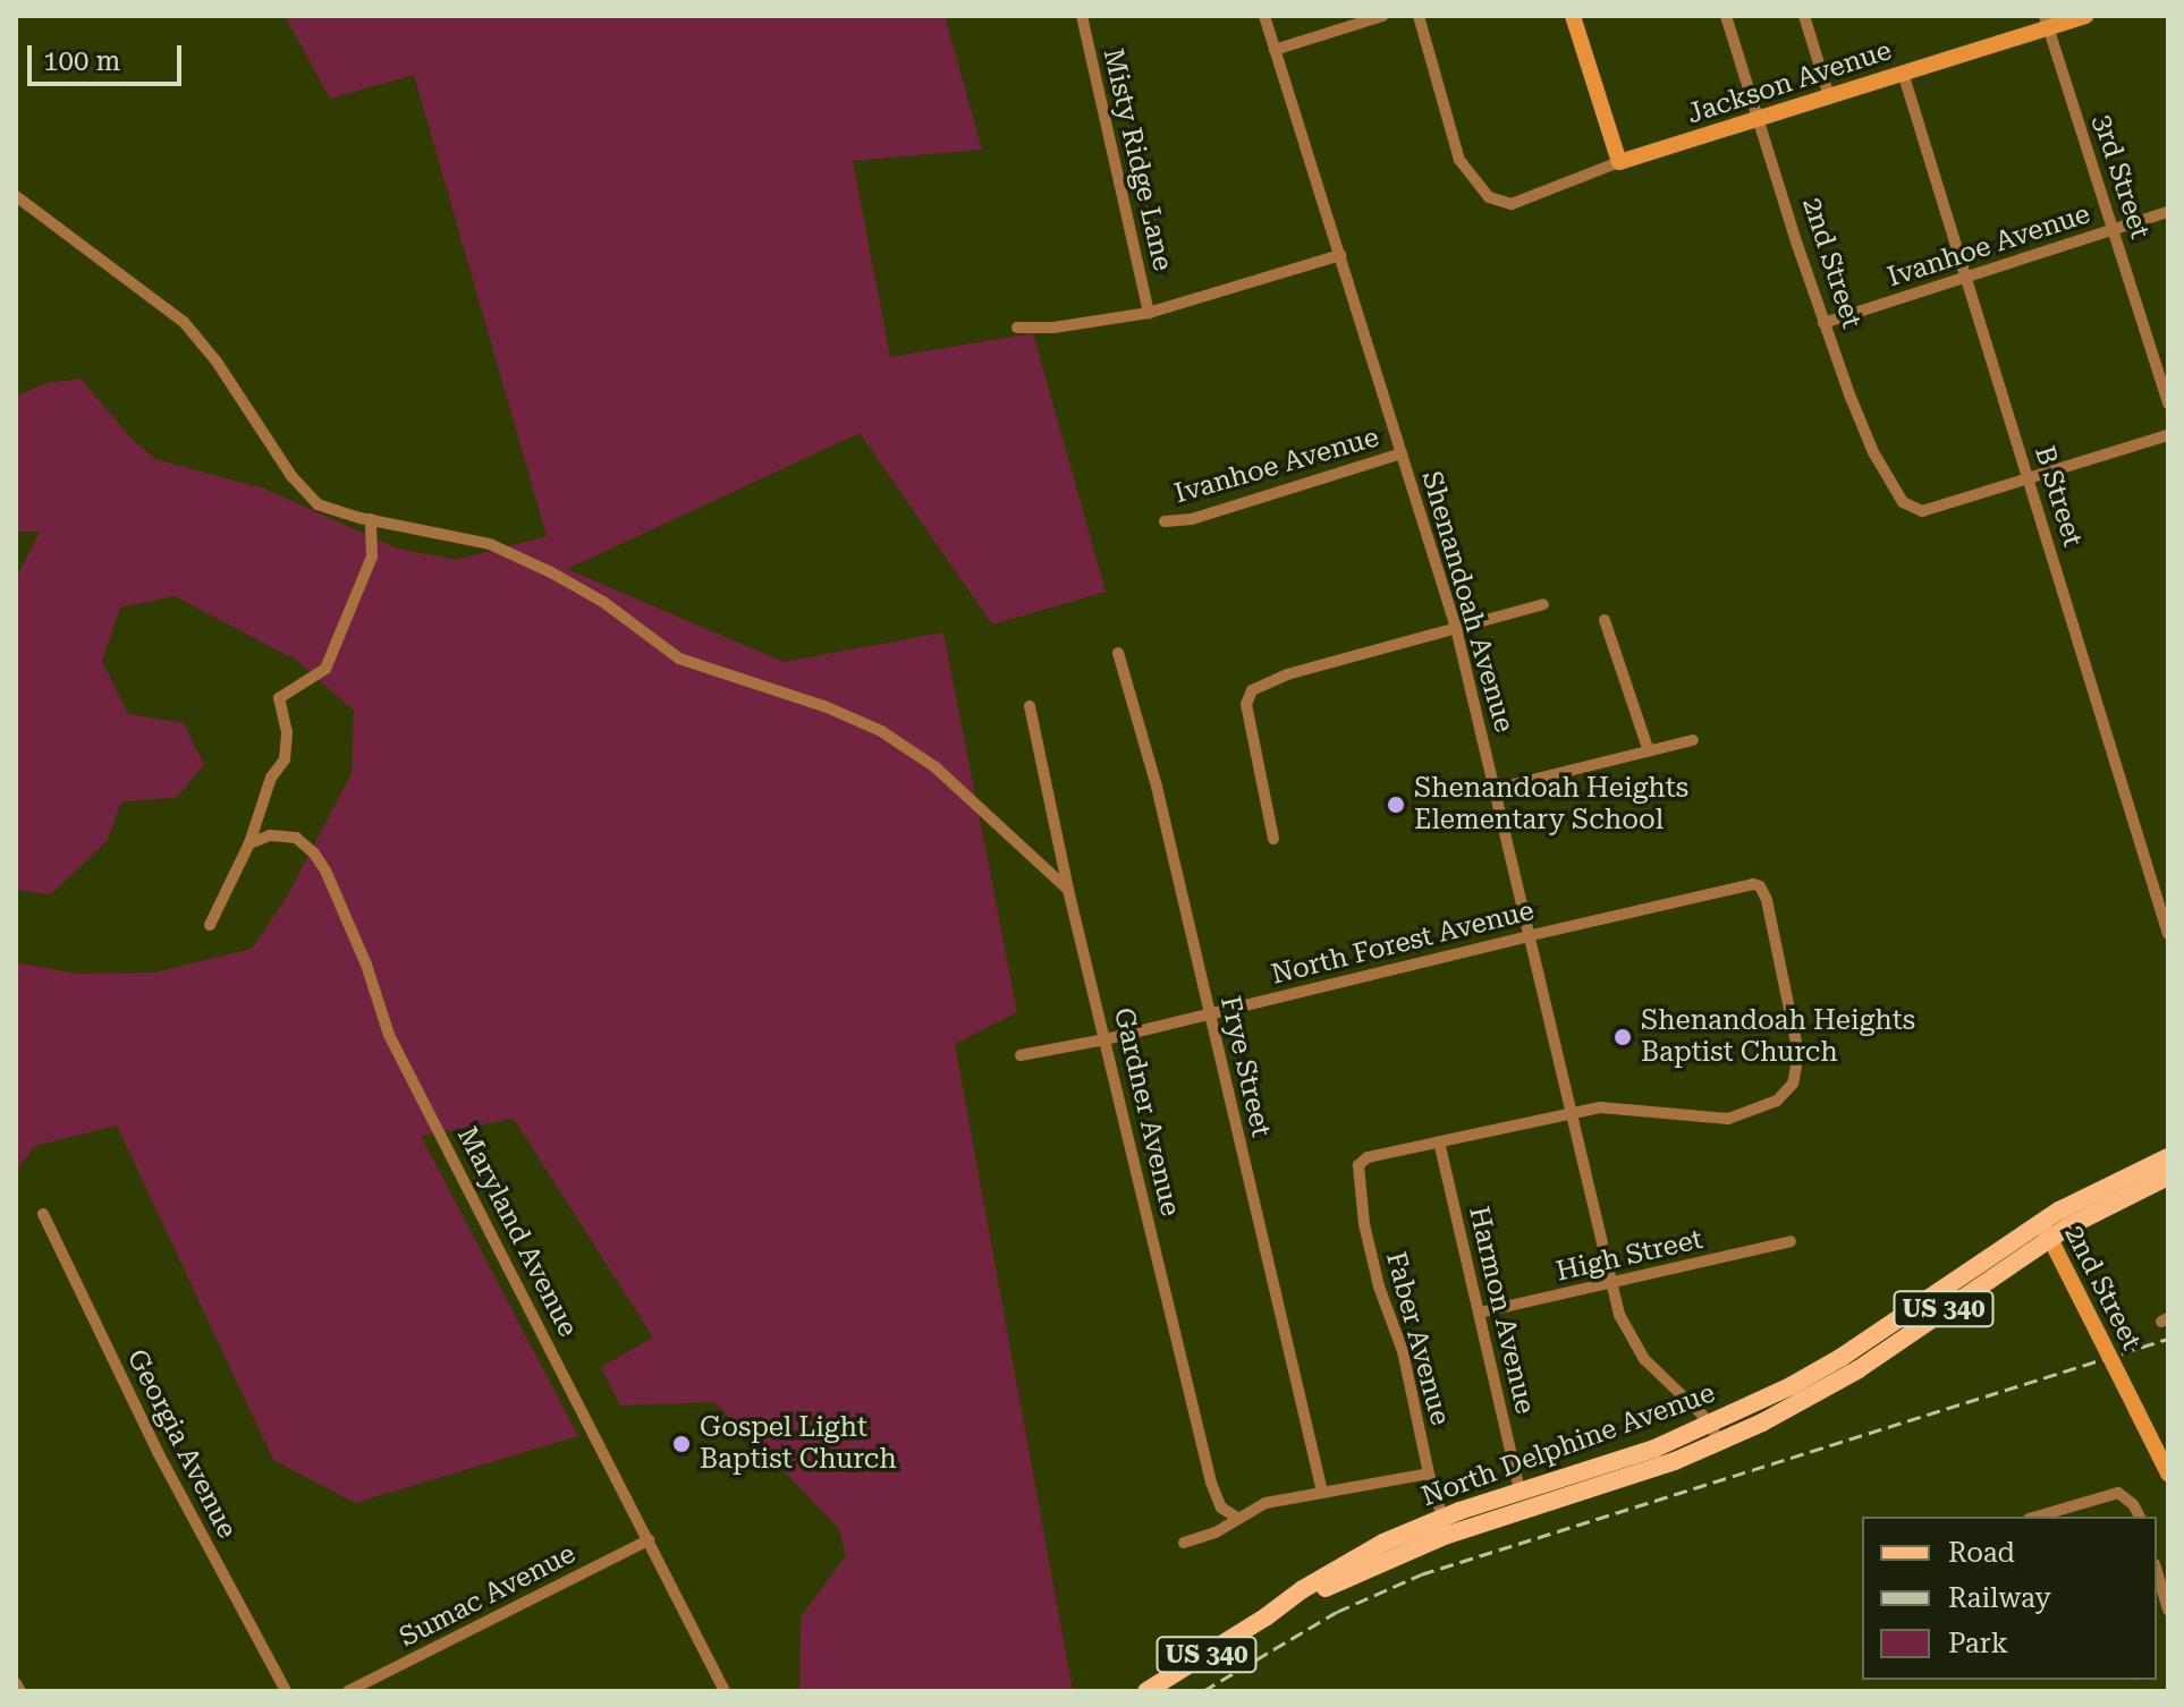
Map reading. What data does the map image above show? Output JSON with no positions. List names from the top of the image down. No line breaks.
{"streets":{"main road":["US 340","North Delphine Avenue"],"street":["Jackson Avenue","Misty Ridge Lane","3rd Street","Ivanhoe Avenue","2nd Street","B Street","Shenandoah Avenue","North Forest Avenue","Frye Street","Gardner Avenue","Maryland Avenue","High Street","Harmon Avenue","Faber Avenue","Georgia Avenue","Sumac Avenue"]},"crossings":[["Jackson Avenue","3rd Street"],["Jackson Avenue","2nd Street"],["Jackson Avenue","B Street"],["3rd Street","Ivanhoe Avenue"],["Ivanhoe Avenue","2nd Street"],["Ivanhoe Avenue","B Street"],["Ivanhoe Avenue","Shenandoah Avenue"],["2nd Street","B Street"],["2nd Street","North Delphine Avenue"],["Shenandoah Avenue","North Forest Avenue"],["Shenandoah Avenue","High Street"],["Shenandoah Avenue","North Delphine Avenue"],["North Forest Avenue","Frye Street"],["North Forest Avenue","Gardner Avenue"],["Maryland Avenue","Sumac Avenue"],["High Street","Harmon Avenue"],["Harmon Avenue","Faber Avenue"],["Harmon Avenue","North Delphine Avenue"],["Faber Avenue","North Delphine Avenue"]],"places":["Shenandoah Heights Elementary School","Shenandoah Heights Baptist Church","Gospel Light Baptist Church"],"legend":["Road","Railway","Park"],"scale_bar":"100 m"}
